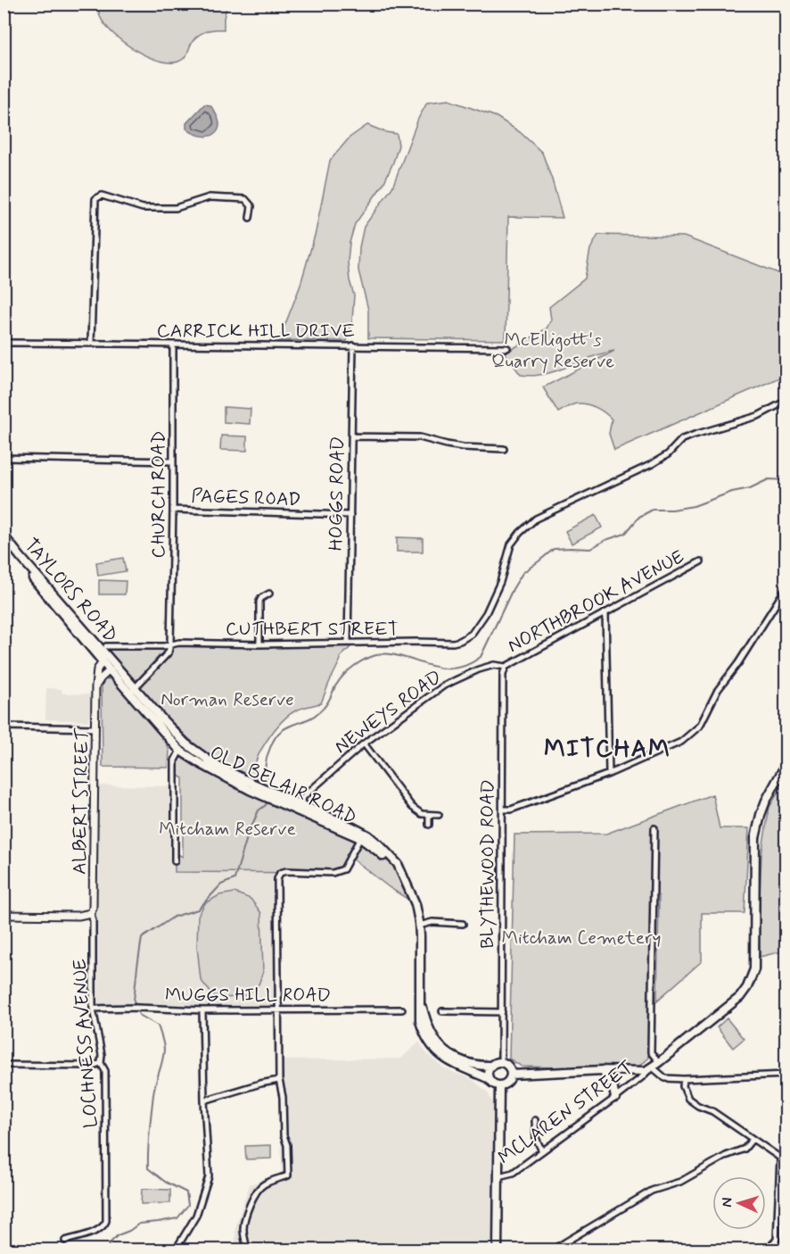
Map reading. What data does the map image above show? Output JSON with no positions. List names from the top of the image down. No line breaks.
{"streets":{"main road":["TAYLORS ROAD","OLD BELAIR ROAD"],"street":["CARRICK HILL DRIVE","HOGGS ROAD","CHURCH ROAD","PAGES ROAD","NORTHBROOK AVENUE","CUTHBERT STREET","NEWEYS ROAD","ALBERT STREET","BLYTHEWOOD ROAD","MUGGS HILL ROAD","LOCHNESS AVENUE","MCLAREN STREET"]},"crossings":[["CARRICK HILL DRIVE","HOGGS ROAD"],["CARRICK HILL DRIVE","CHURCH ROAD"],["HOGGS ROAD","PAGES ROAD"],["HOGGS ROAD","CUTHBERT STREET"],["CHURCH ROAD","PAGES ROAD"],["CHURCH ROAD","CUTHBERT STREET"],["TAYLORS ROAD","OLD BELAIR ROAD"],["TAYLORS ROAD","ALBERT STREET"],["NORTHBROOK AVENUE","NEWEYS ROAD"],["NORTHBROOK AVENUE","BLYTHEWOOD ROAD"],["NEWEYS ROAD","OLD BELAIR ROAD"],["NEWEYS ROAD","BLYTHEWOOD ROAD"],["OLD BELAIR ROAD","BLYTHEWOOD ROAD"],["ALBERT STREET","LOCHNESS AVENUE"],["MUGGS HILL ROAD","LOCHNESS AVENUE"]],"districts":["MITCHAM"],"parks":["McElligott's Quarry Reserve","Norman Reserve","Mitcham Reserve","Mitcham Cemetery"],"north":"left"}
